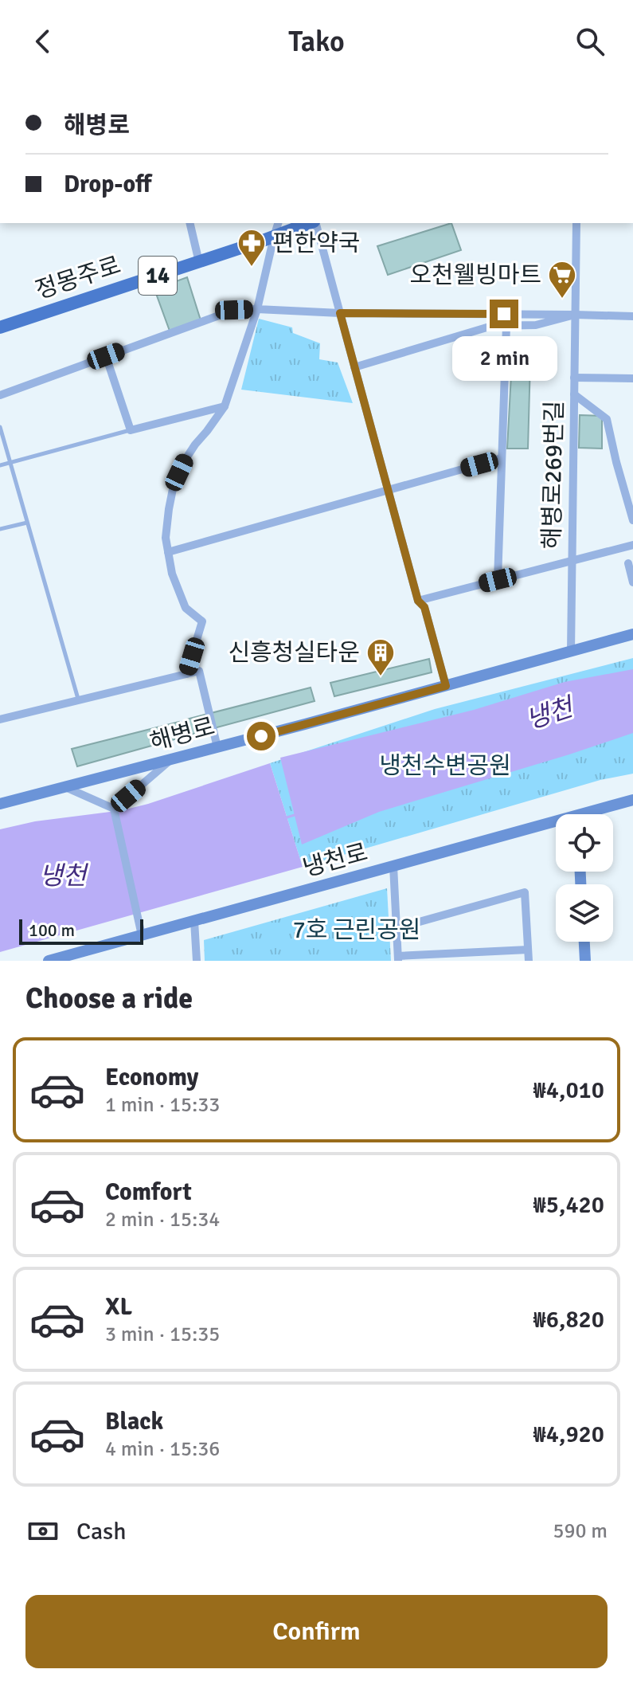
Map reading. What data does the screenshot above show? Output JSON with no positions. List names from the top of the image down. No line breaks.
{"streets":{"main road":["14","정몽주로","해병로","냉천로"],"street":["해병로269번길"]},"crossings":[["해병로269번길","해병로"]],"water":["냉천"],"parks":["냉천수변공원","7호 근린공원"],"places":{"pharmacy":["편한약국"],"supermarket":["오천웰빙마트"],"building":["신흥청실타운"]},"scale_bar":"100 m","page":{"header":"Tako","banner":["해병로","Drop-off"],"bubble":"2 min","scale":"100 m","heading":"Choose a ride","list":[{"name":"Economy","note":"1 min · 15:33","value":"₩4,010"},{"name":"Comfort","note":"2 min · 15:34","value":"₩5,420"},{"name":"XL","note":"3 min · 15:35","value":"₩6,820"},{"name":"Black","note":"4 min · 15:36","value":"₩4,920"}],"pay":["Cash","590 m"],"buttons":"Confirm"}}
